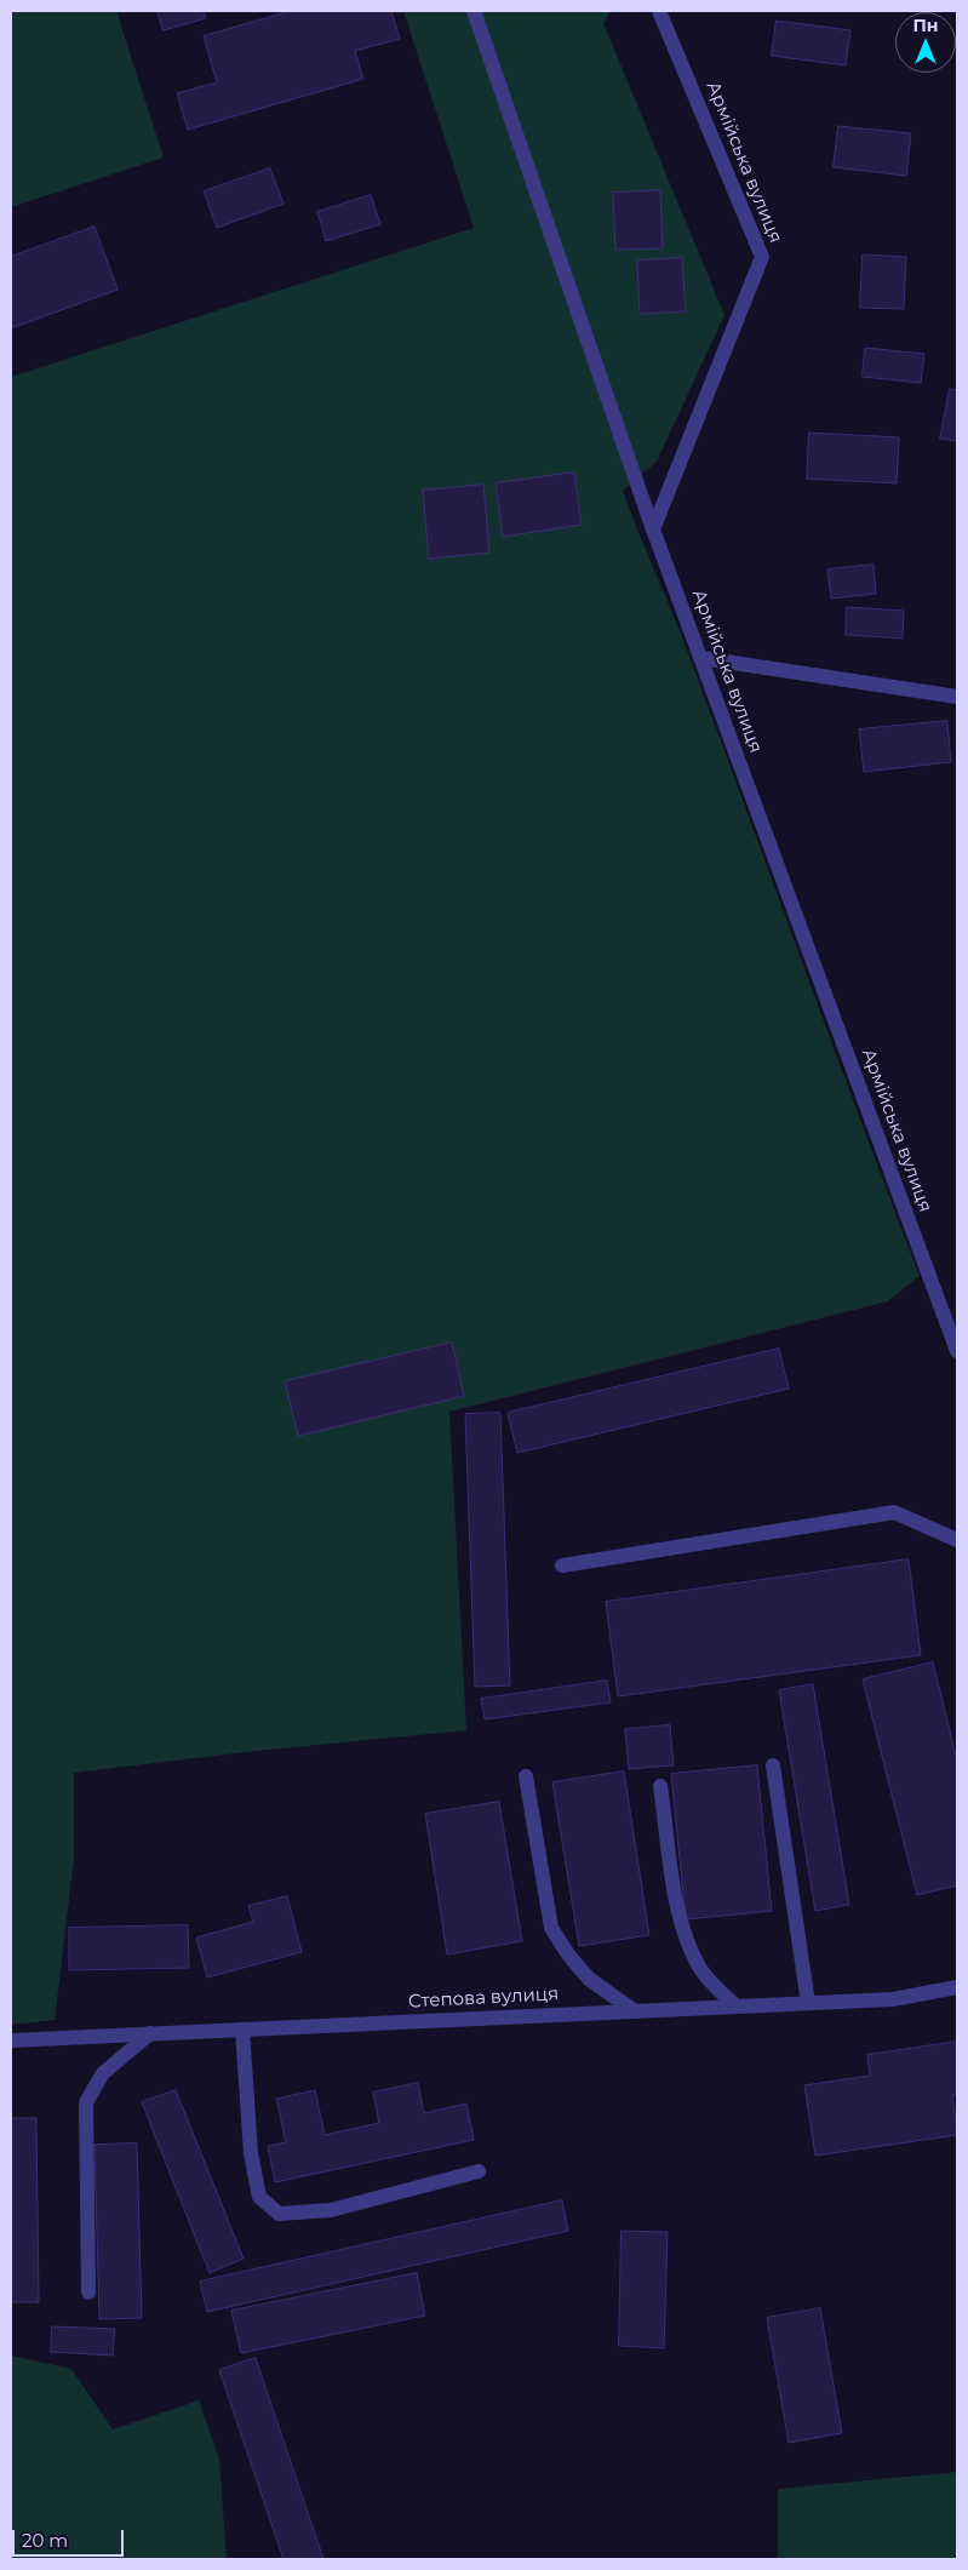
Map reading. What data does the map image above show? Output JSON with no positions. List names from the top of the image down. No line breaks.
{"streets":{"street":["Армійська вулиця","Степова вулиця"]},"scale_bar":"20 m","north":"top"}
